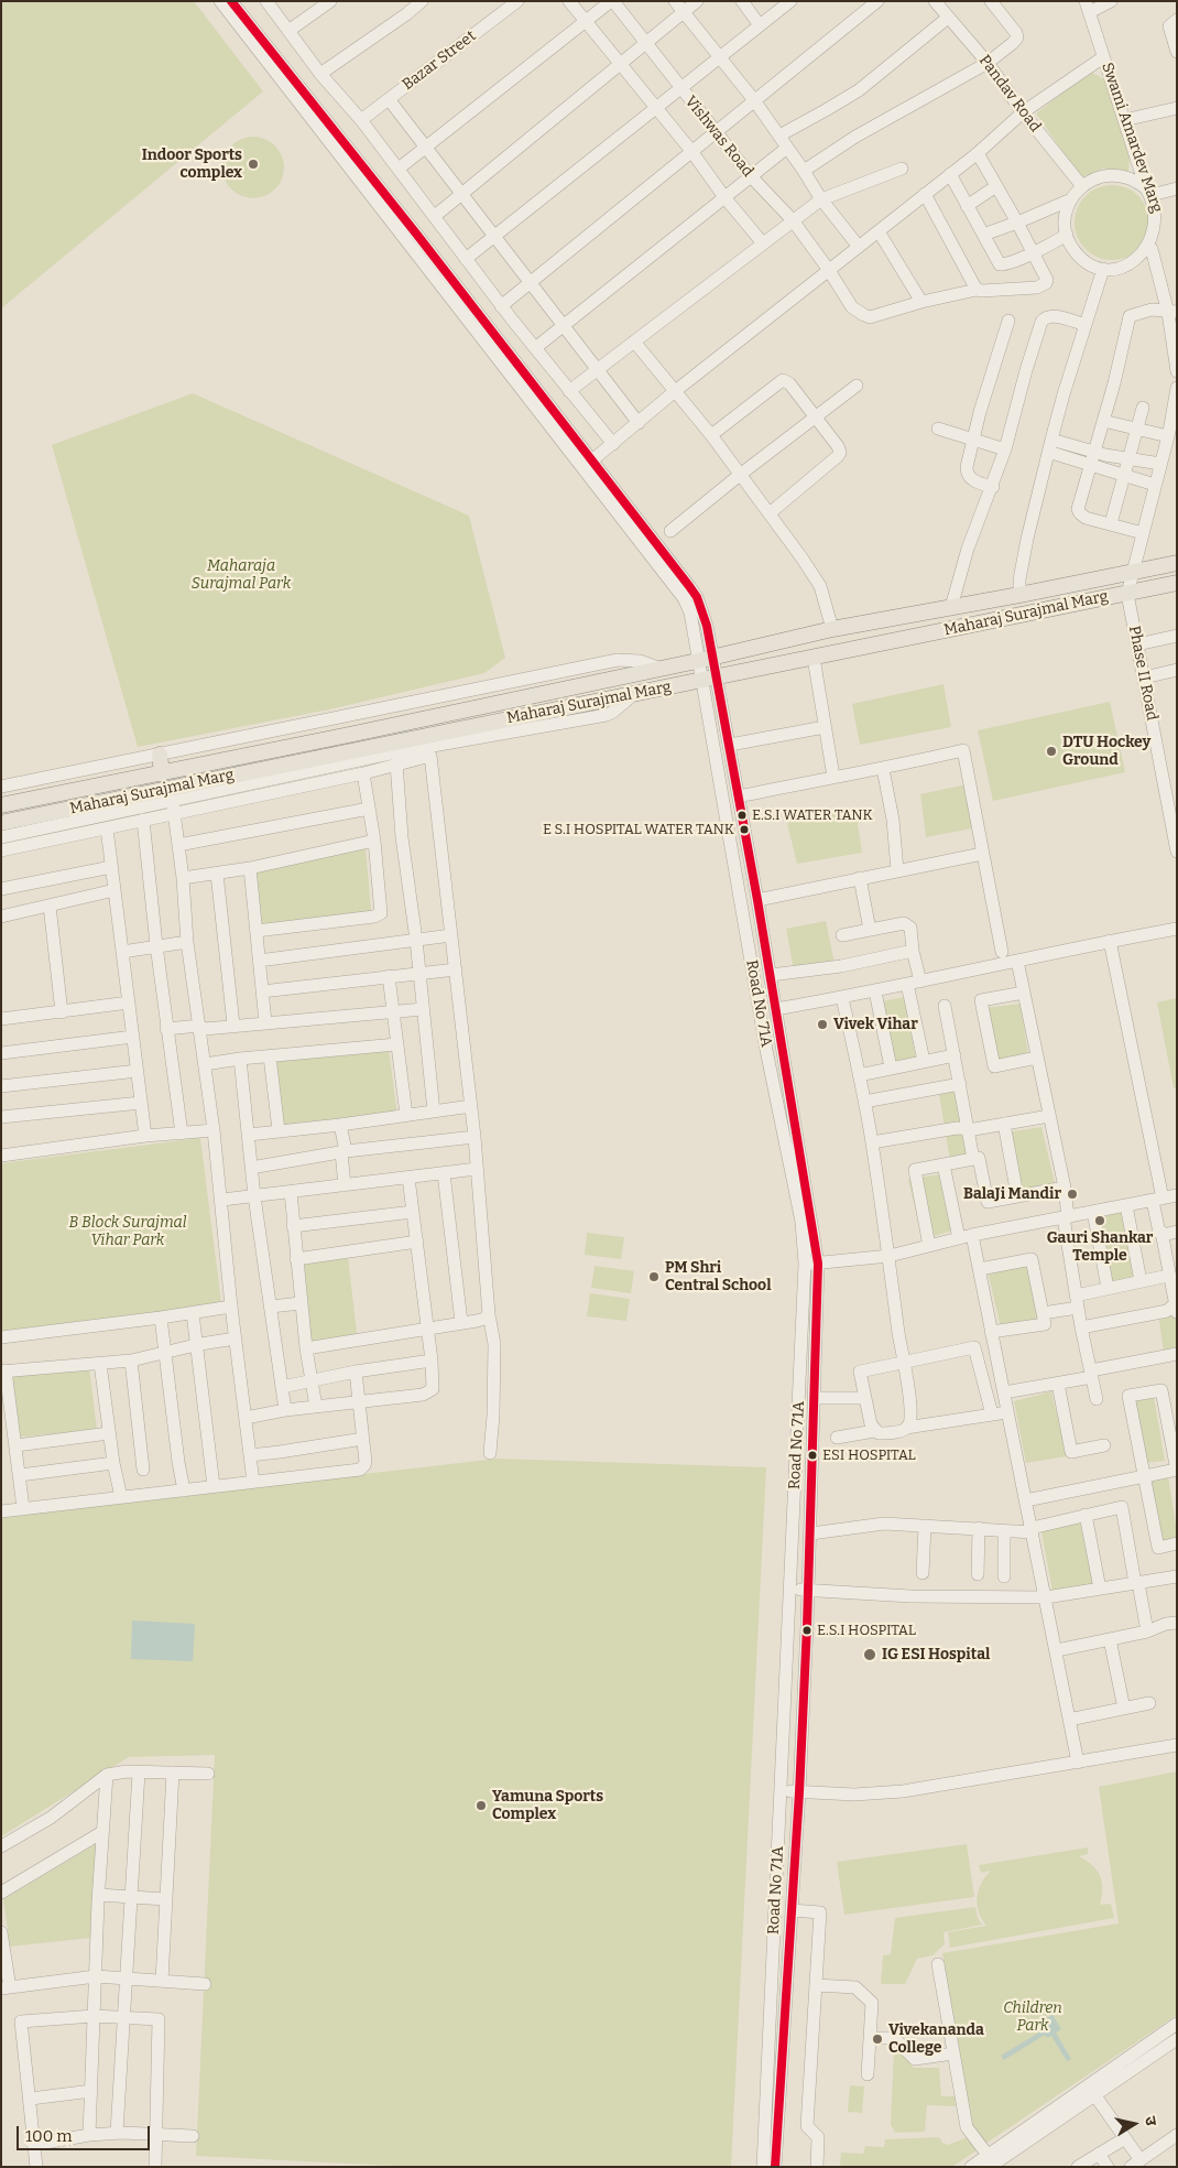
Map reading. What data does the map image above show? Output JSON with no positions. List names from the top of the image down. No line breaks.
{"streets":{"main road":["Maharaj Surajmal Marg"],"street":["Bazar Street","Pandav Road","Vishwas Road","Swami Amardev Marg","Phase II Road","Road No 71A"]},"crossings":[["Pandav Road","Swami Amardev Marg"],["Maharaj Surajmal Marg","Phase II Road"],["Maharaj Surajmal Marg","Road No 71A"]],"parks":["Maharaja Surajmal Park","B Block Surajmal Vihar Park","Children Park"],"places":["Indoor Sports complex","DTU Hockey Ground","E.S.I WATER TANK","E S.I HOSPITAL WATER TANK","Vivek Vihar","BalaJi Mandir","Gauri Shankar Temple","PM Shri Central School","ESI HOSPITAL","E.S.I HOSPITAL","IG ESI Hospital","Yamuna Sports Complex","Vivekananda College"],"scale_bar":"100 m","north":"right"}
